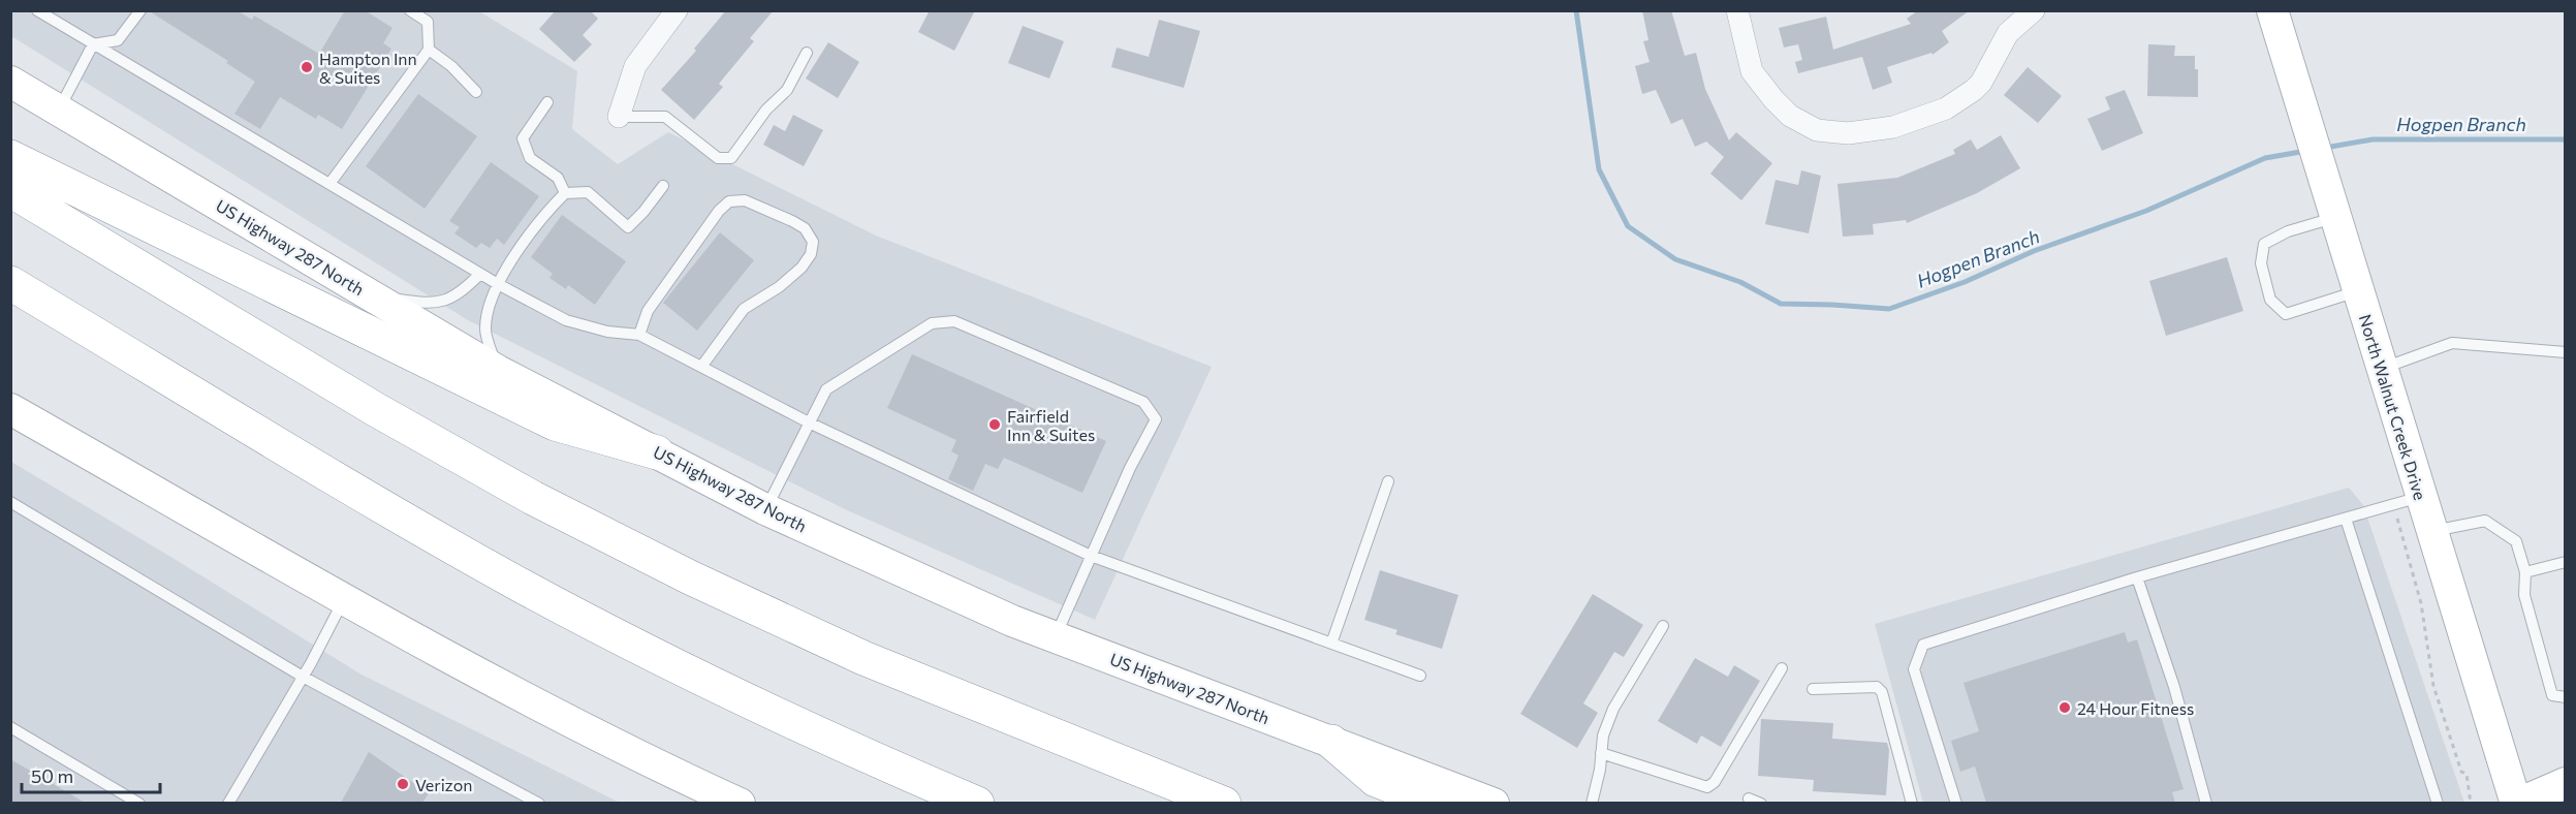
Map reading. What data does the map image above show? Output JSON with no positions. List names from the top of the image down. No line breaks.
{"streets":{"main road":["US Highway 287 North","North Walnut Creek Drive"]},"water":["Hogpen Branch"],"places":["Hampton Inn & Suites","Fairfield Inn & Suites","24 Hour Fitness","Verizon"],"scale_bar":"50 m"}
